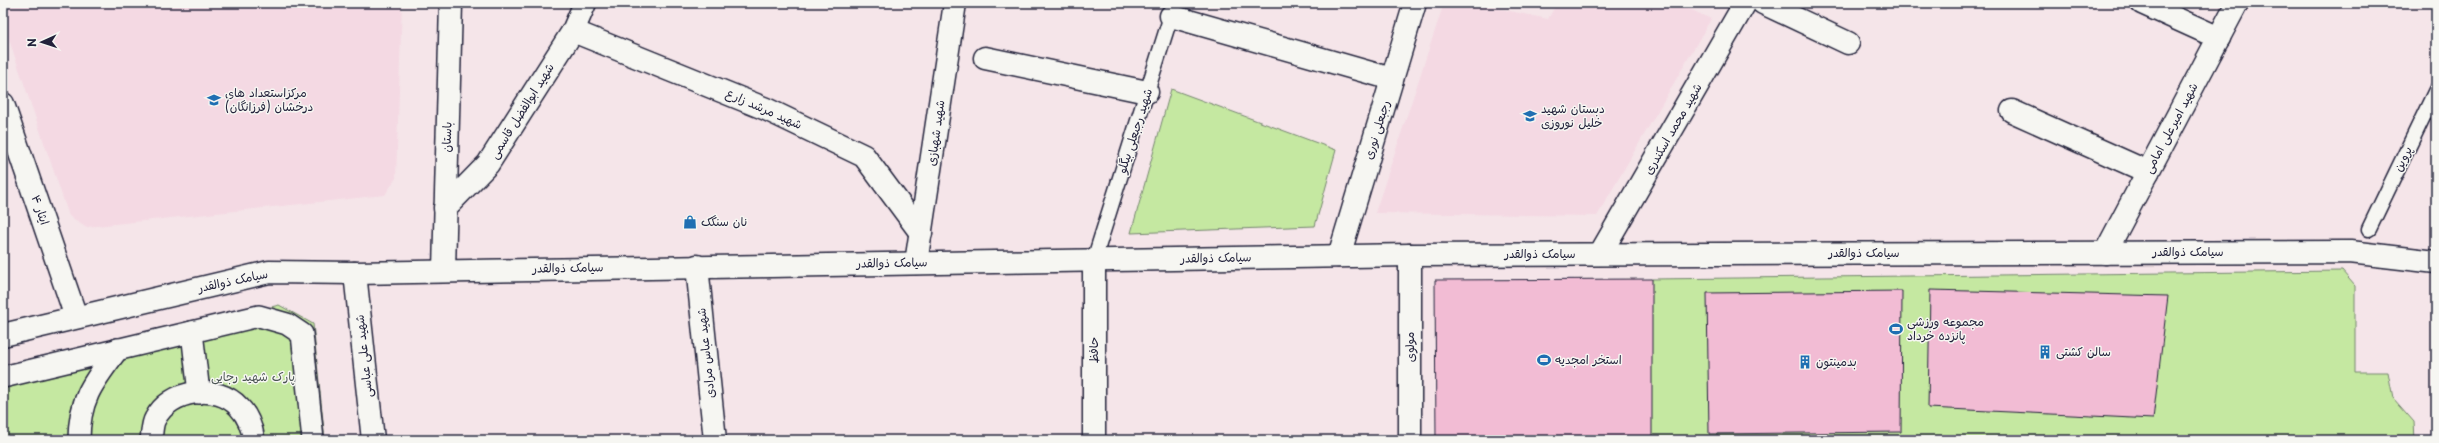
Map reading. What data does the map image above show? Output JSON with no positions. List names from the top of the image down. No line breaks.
{"streets":{"street":["شهید مرشد زارع","شهید ابوالفضل قاسمی","شهید امیرعلی امامی","شهید محمد اسکندری","رجبعلی نوری","شهید شهبازی","باستان","ایثار ۴","سیامک ذوالقدر","مولوی","حافظ","شهید عباس مرادی","شهید علی عباسی"],"lane":["شهید رجبعلی بیگلو","پروین"]},"crossings":[["شهید مرشد زارع","شهید ابوالفضل قاسمی"],["شهید مرشد زارع","شهید شهبازی"],["شهید ابوالفضل قاسمی","باستان"],["شهید امیرعلی امامی","سیامک ذوالقدر"],["شهید محمد اسکندری","سیامک ذوالقدر"],["رجبعلی نوری","سیامک ذوالقدر"],["شهید رجبعلی بیگلو","سیامک ذوالقدر"],["شهید رجبعلی بیگلو","حافظ"],["شهید شهبازی","سیامک ذوالقدر"],["باستان","سیامک ذوالقدر"],["ایثار ۴","سیامک ذوالقدر"],["سیامک ذوالقدر","مولوی"],["سیامک ذوالقدر","حافظ"],["سیامک ذوالقدر","شهید عباس مرادی"],["سیامک ذوالقدر","شهید علی عباسی"]],"parks":["پارک شهید رجایی"],"places":{"school or university":["مرکزاستعداد های درخشان (فرزانگان)","دبستان شهید خلیل نوروزی"],"shop":["نان سنگک"],"sports":["مجموعه ورزشی پانزده خرداد","استخر امجدیه"],"building":["سالن کشتی","بدمینتون"]},"north":"left"}
